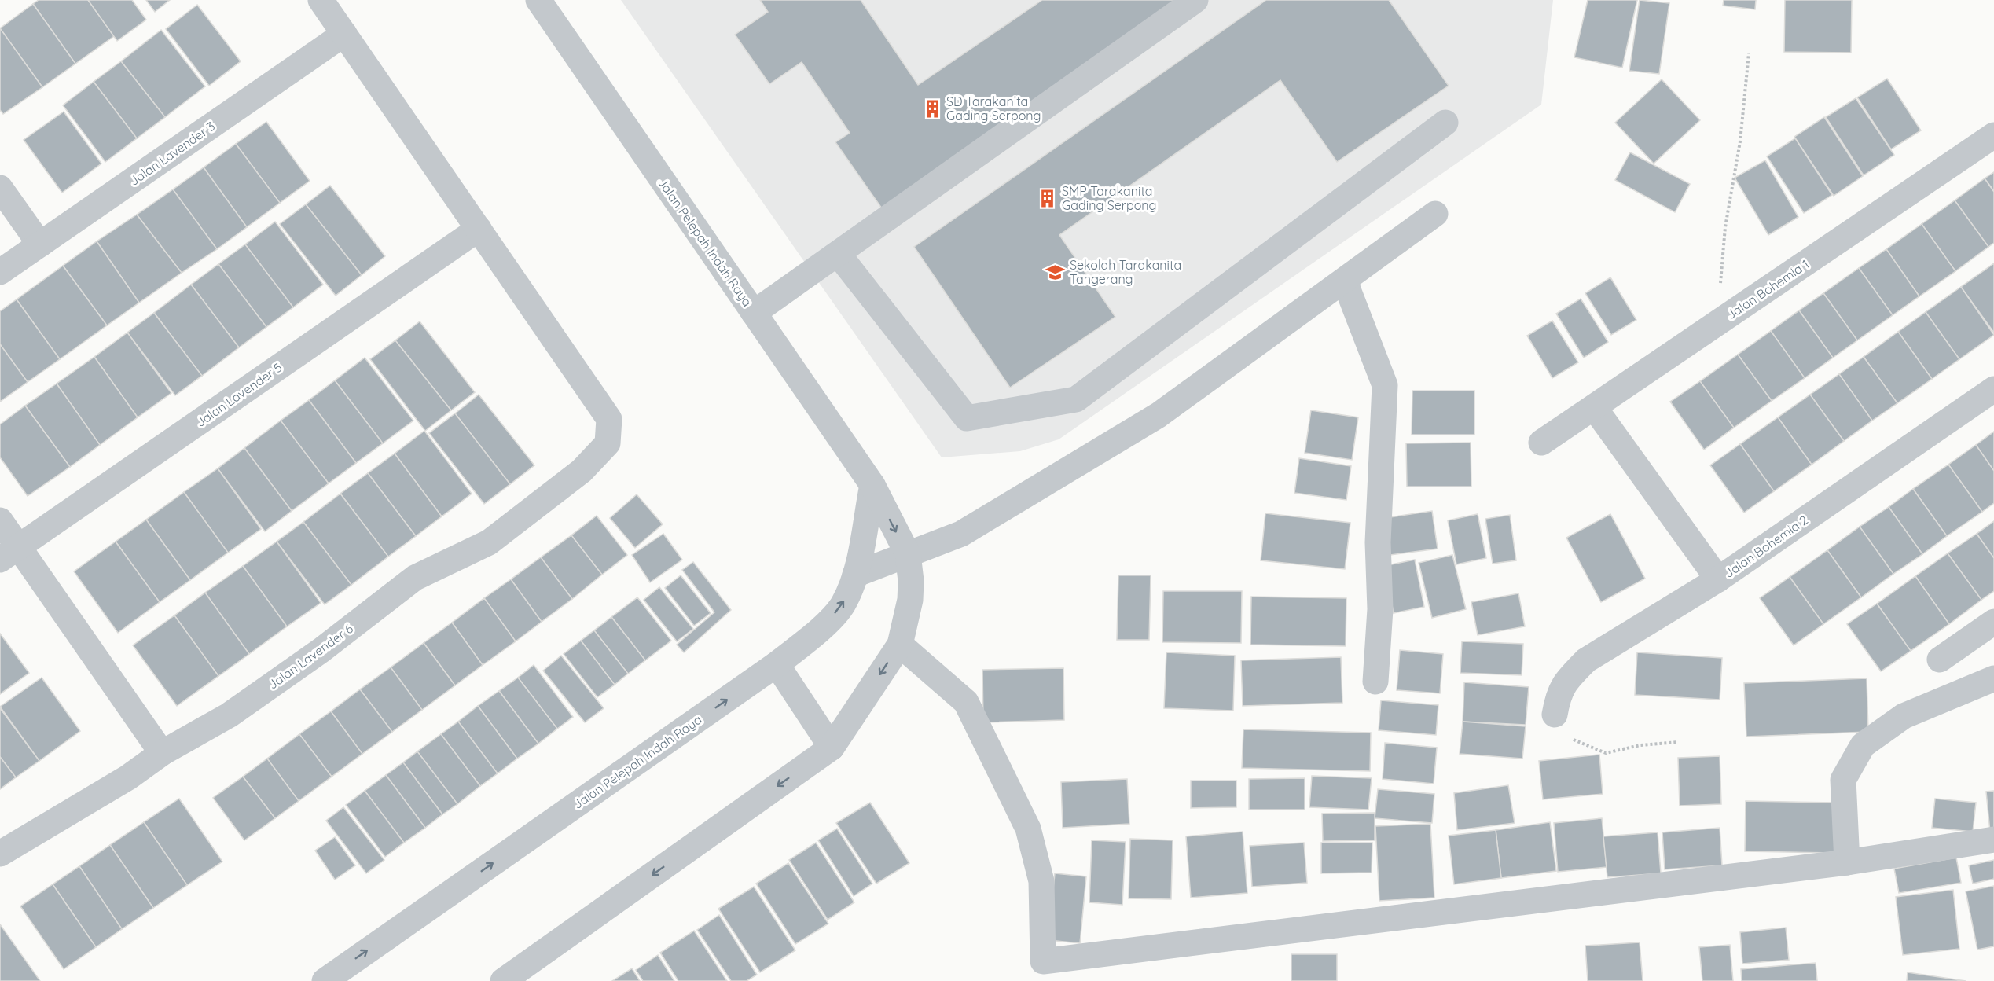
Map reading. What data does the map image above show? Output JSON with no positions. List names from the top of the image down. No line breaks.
{"streets":{"street":["Jalan Lavender 3","Jalan Pelepah Indah Raya","Jalan Bohemia 1","Jalan Lavender 5","Jalan Bohemia 2","Jalan Lavender 6"]},"crossings":[["Jalan Lavender 5","Jalan Lavender 6"]],"places":{"building":["SD Tarakanita Gading Serpong","SMP Tarakanita Gading Serpong"],"school or university":["Sekolah Tarakanita Tangerang"]}}
